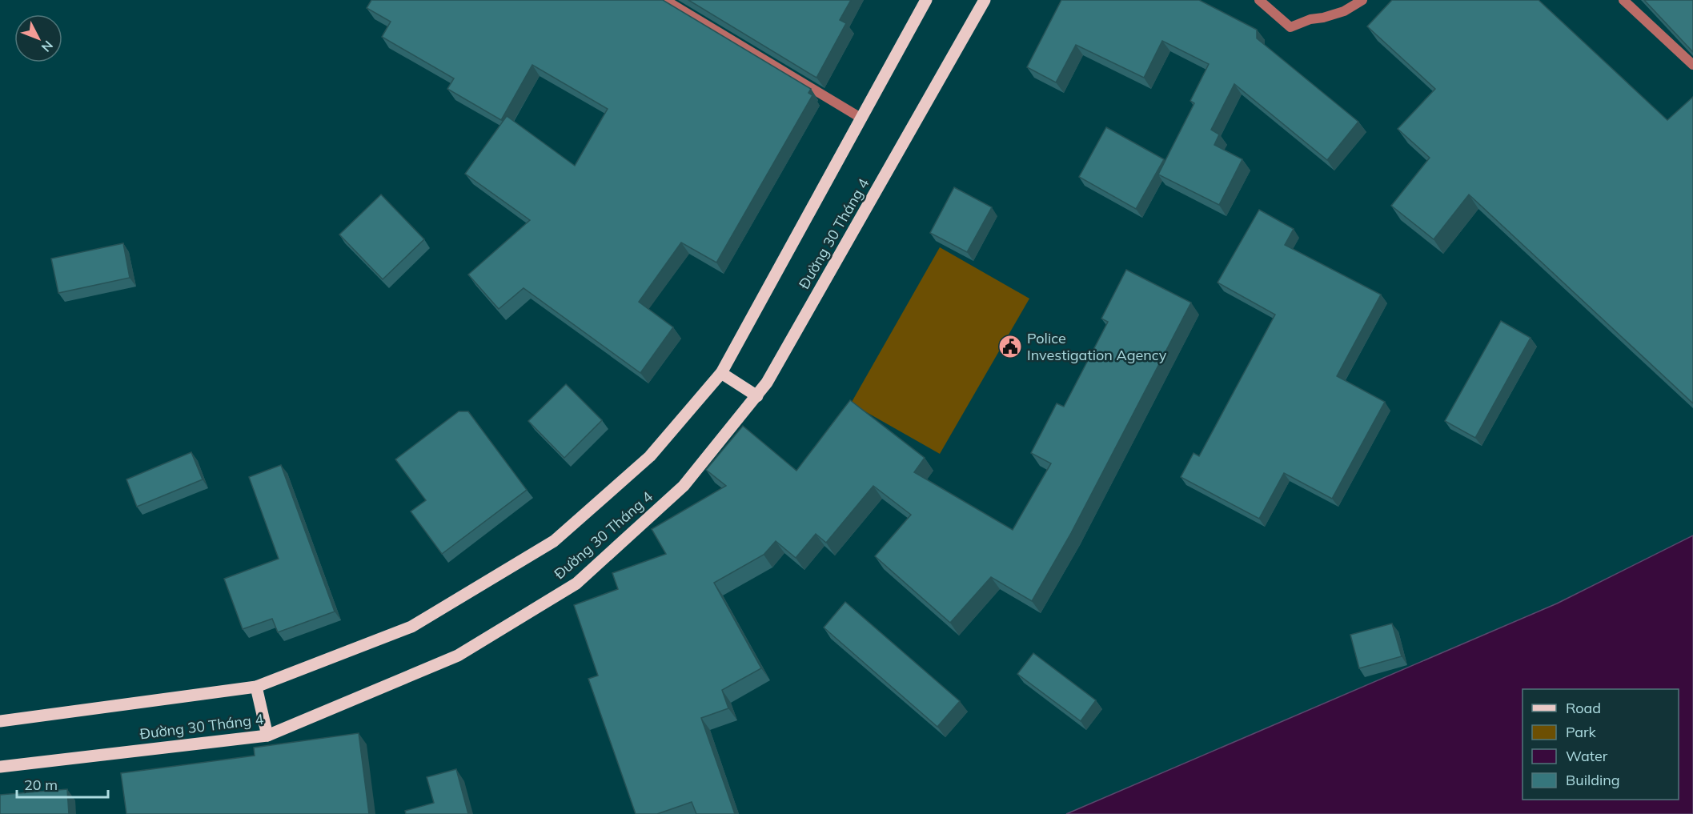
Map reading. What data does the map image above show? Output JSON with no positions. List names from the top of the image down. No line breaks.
{"streets":{"main road":["Đường 30 Tháng 4"]},"places":{"public building":["Police Investigation Agency"]},"legend":["Road","Park","Water","Building"],"scale_bar":"20 m","north":"bottom right"}
